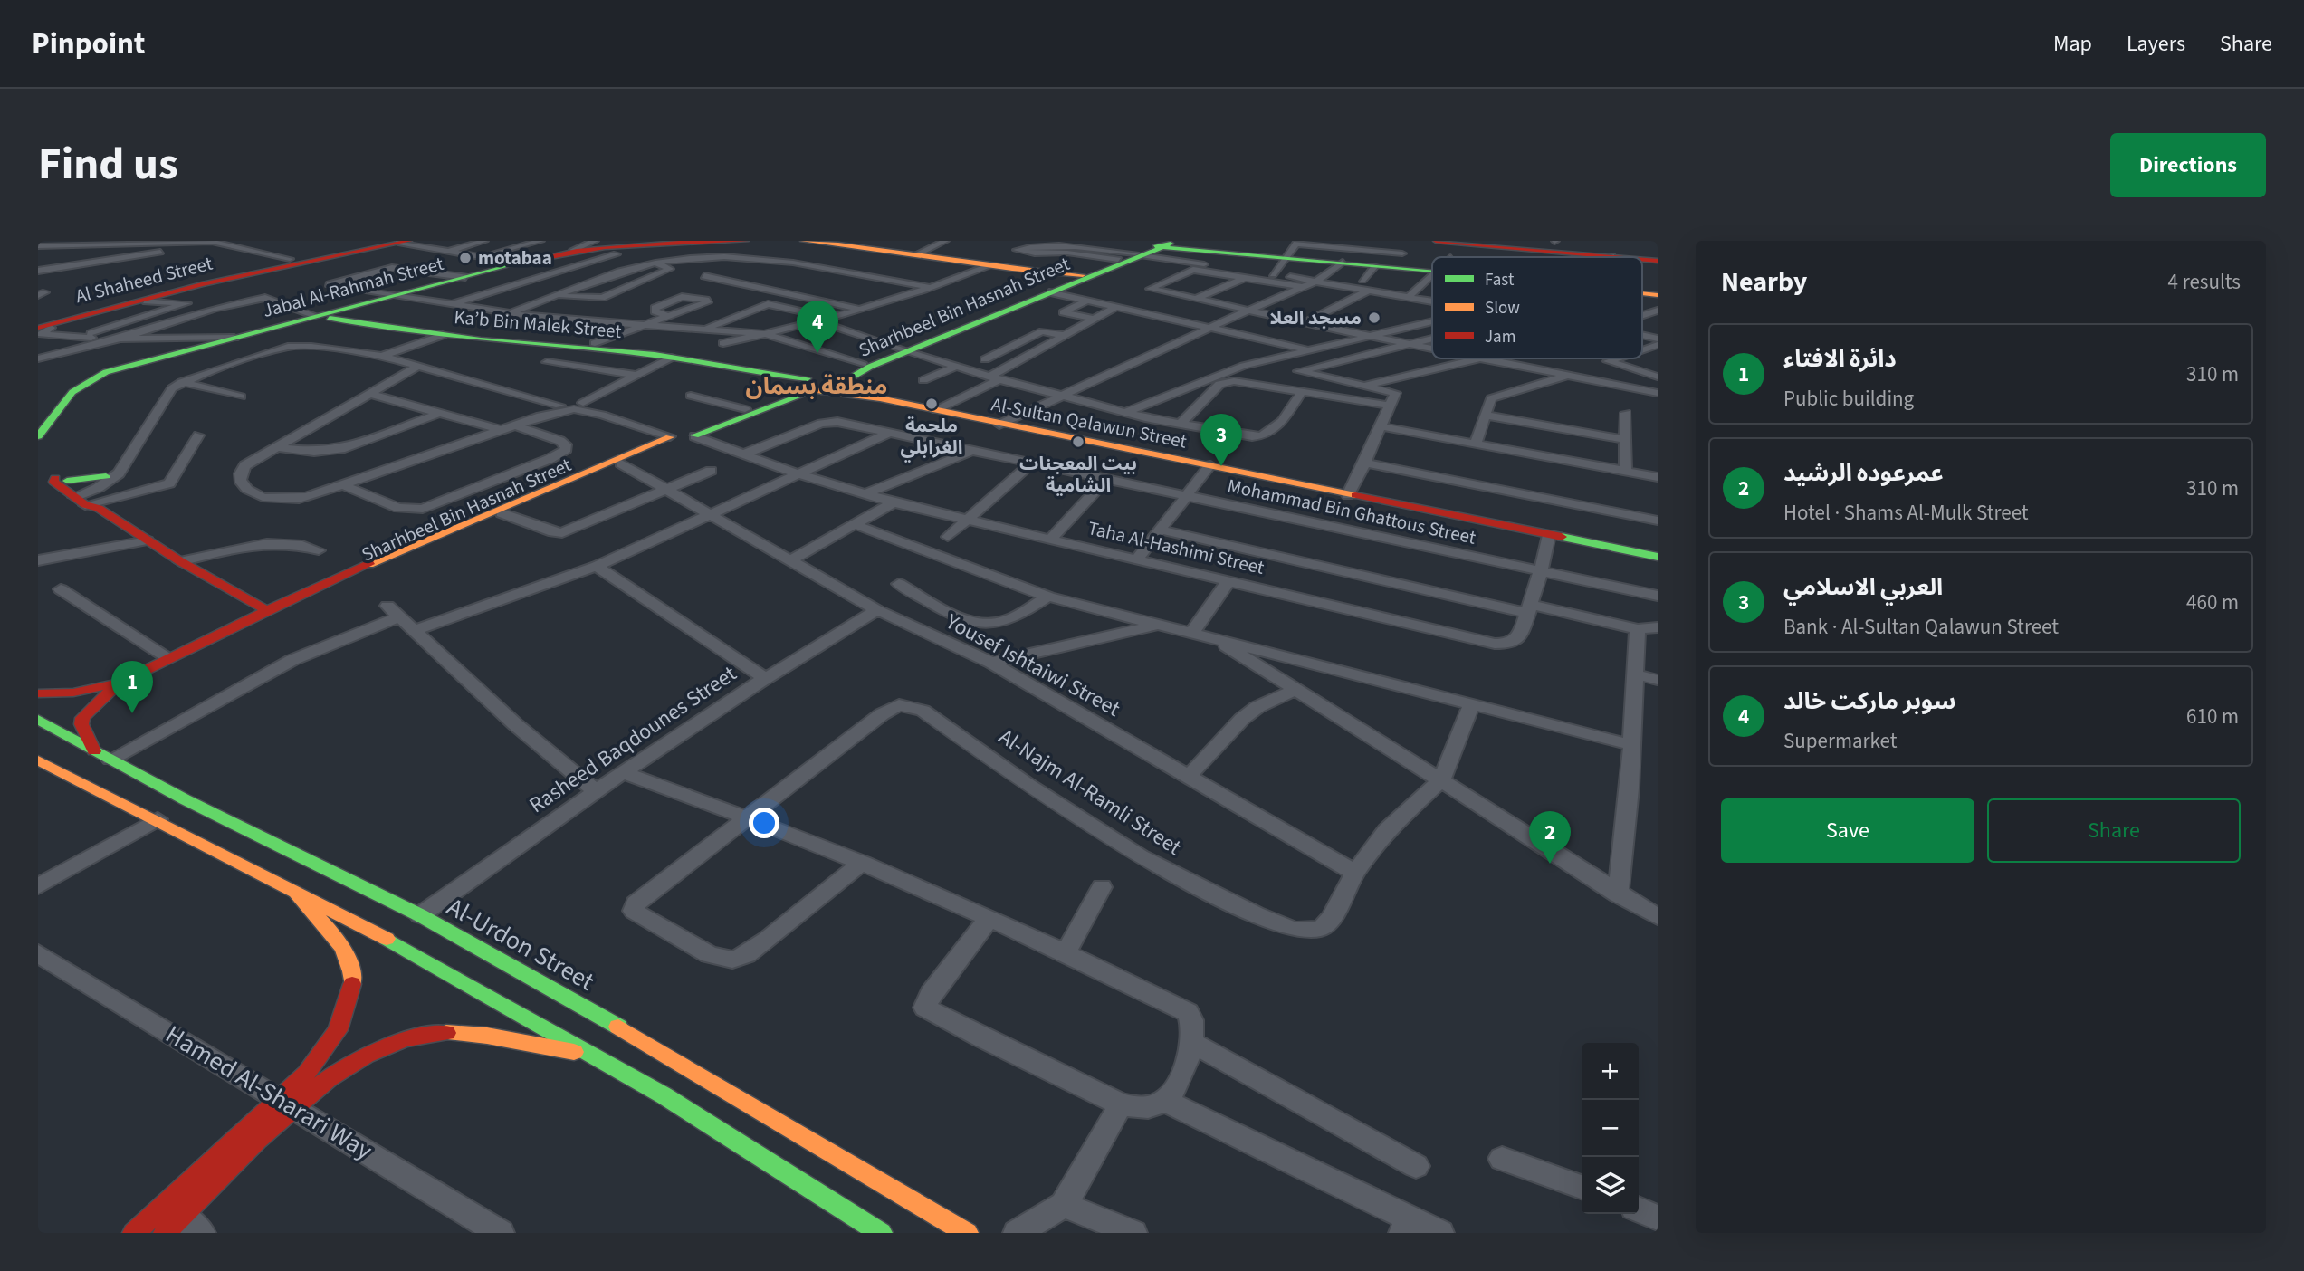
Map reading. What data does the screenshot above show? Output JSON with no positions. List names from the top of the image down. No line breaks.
{"streets":{"main road":["Al Shaheed Street","Jabal Al-Rahmah Street","Sharhbeel Bin Hasnah Street","Ka’b Bin Malek Street","Al-Sultan Qalawun Street","Al-Urdon Street"],"street":["Mohammad Bin Ghattous Street","Taha Al-Hashimi Street","Yousef Ishtaiwi Street","Rasheed Baqdounes Street","Al-Najm Al-Ramli Street","Hamed Al-Sharari Way"]},"crossings":[["Jabal Al-Rahmah Street","Ka’b Bin Malek Street"],["Sharhbeel Bin Hasnah Street","Ka’b Bin Malek Street"],["Sharhbeel Bin Hasnah Street","Al-Sultan Qalawun Street"],["Sharhbeel Bin Hasnah Street","Taha Al-Hashimi Street"],["Sharhbeel Bin Hasnah Street","Yousef Ishtaiwi Street"],["Sharhbeel Bin Hasnah Street","Al-Urdon Street"],["Ka’b Bin Malek Street","Al-Sultan Qalawun Street"],["Al-Sultan Qalawun Street","Taha Al-Hashimi Street"],["Mohammad Bin Ghattous Street","Taha Al-Hashimi Street"],["Yousef Ishtaiwi Street","Rasheed Baqdounes Street"],["Yousef Ishtaiwi Street","Al-Najm Al-Ramli Street"],["Rasheed Baqdounes Street","Al-Urdon Street"]],"districts":["منطقة بسمان"],"places":["motabaa","مسجد العلا","ملحمة الغرابلي","بيت المعجنات الشامية"],"legend":["Fast","Slow","Jam"],"page":{"header":"Pinpoint","nav":["Map","Layers","Share"],"title":"Find us","buttons":["Directions",["Save","Share"]],"heading":["Nearby","4 results"],"pins":["4","3","1","2"],"list":[{"mark":"1","name":"دائرة الافتاء","note":"Public building","value":"310 m"},{"mark":"2","name":"عمرعوده الرشيد","note":"Hotel · Shams Al-Mulk Street","value":"310 m"},{"mark":"3","name":"العربي الاسلامي","note":"Bank · Al-Sultan Qalawun Street","value":"460 m"},{"mark":"4","name":"سوبر ماركت خالد","note":"Supermarket","value":"610 m"}],"map_buttons":["+","−"]}}
